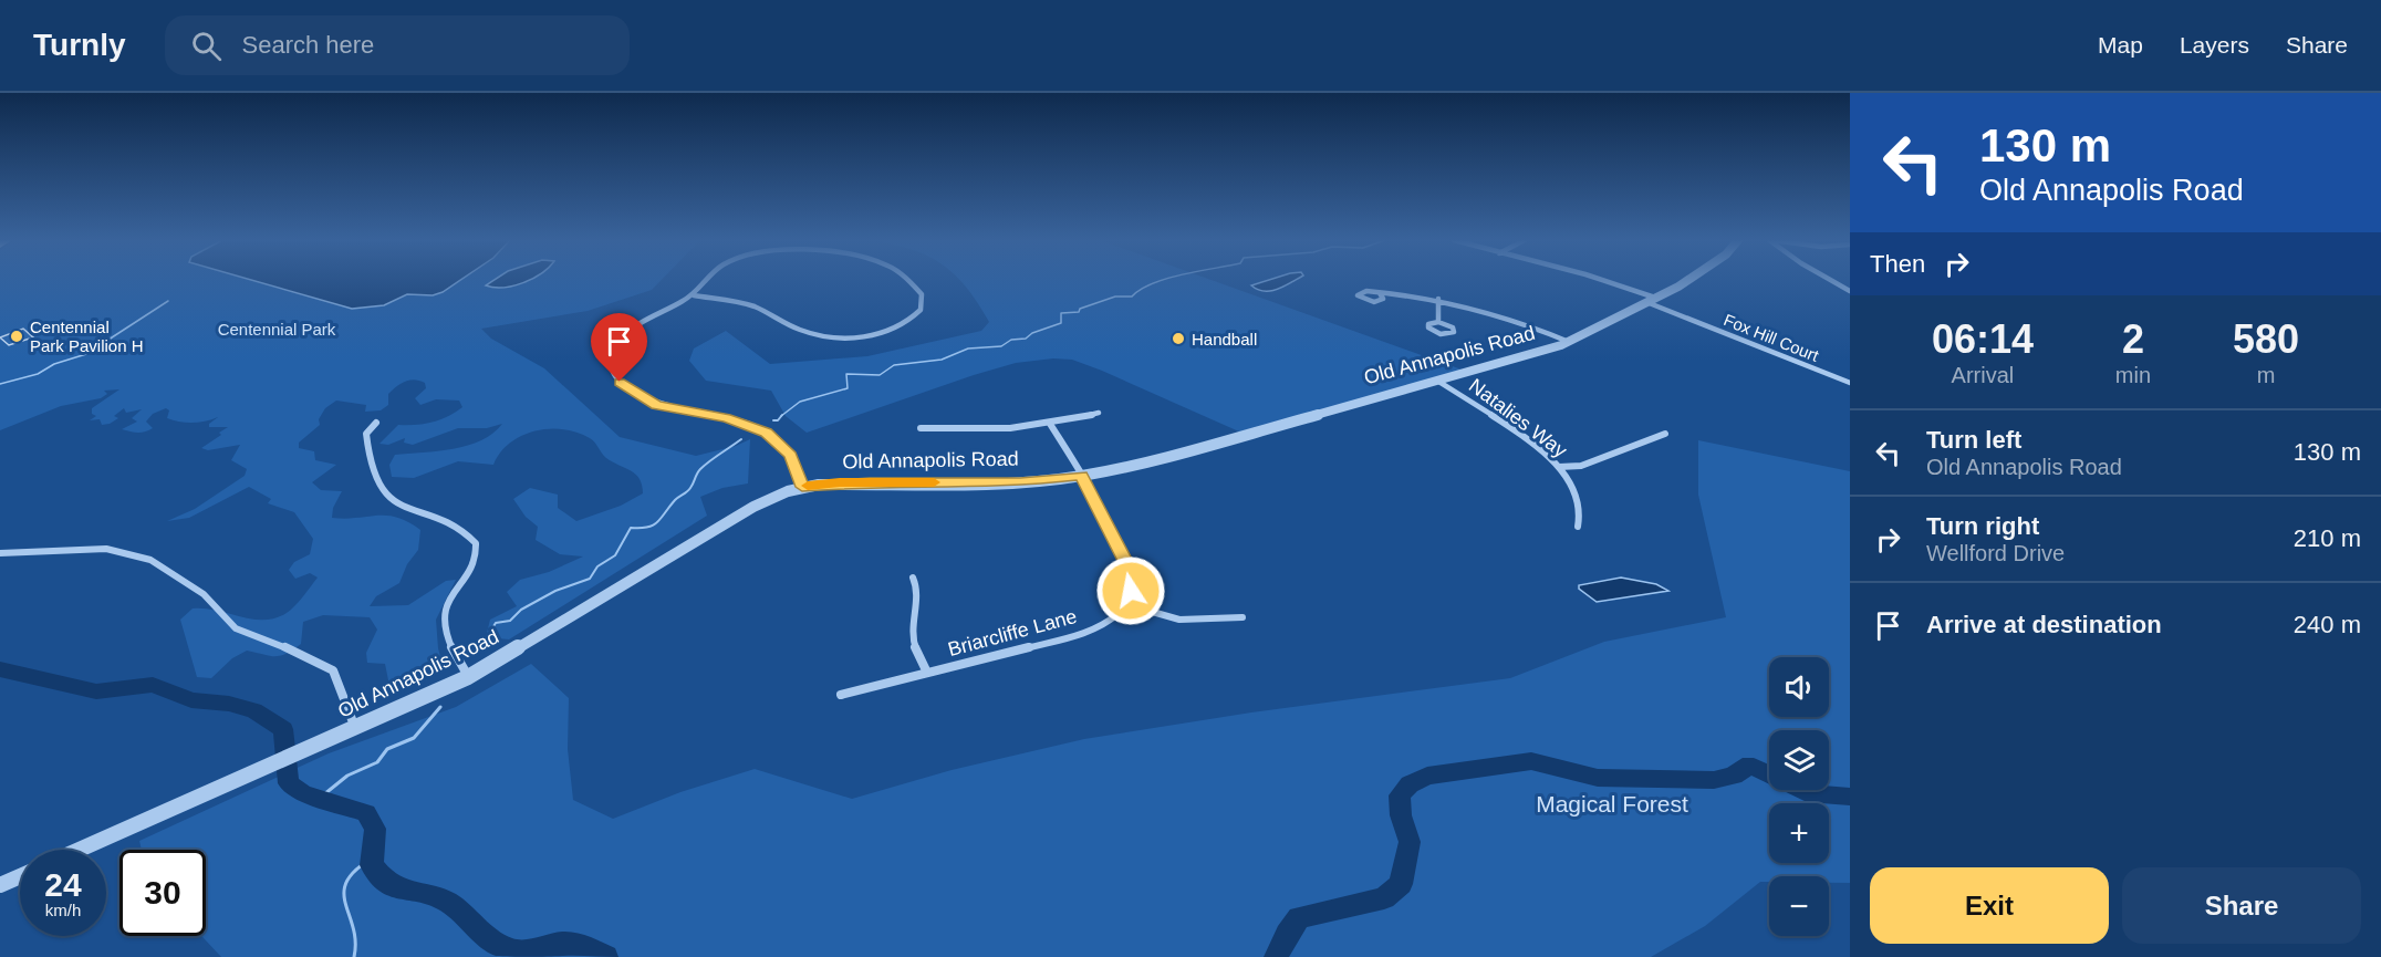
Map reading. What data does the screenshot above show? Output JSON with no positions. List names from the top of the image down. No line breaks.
{"streets":{"street":["Fox Hill Court","Old Annapolis Road","Natalies Way","Briarcliffe Lane"]},"crossings":[["Fox Hill Court","Old Annapolis Road"],["Old Annapolis Road","Natalies Way"]],"parks":["Centennial Park","Magical Forest"],"places":["Centennial Park Pavilion H","Handball"],"page":{"header":"Turnly","search":"Search here","nav":["Map","Layers","Share"],"turn":["130 m","Old Annapolis Road"],"then":"Then","eta":["06:14","Arrival","2","min","580","m"],"list":[{"name":"Turn left","note":"Old Annapolis Road","value":"130 m"},{"name":"Turn right","note":"Wellford Drive","value":"210 m"},{"name":"Arrive at destination","value":"240 m"}],"map_buttons":["+","−"],"speed":"24 km/h","limit":"30","buttons":["Exit","Share"]}}
